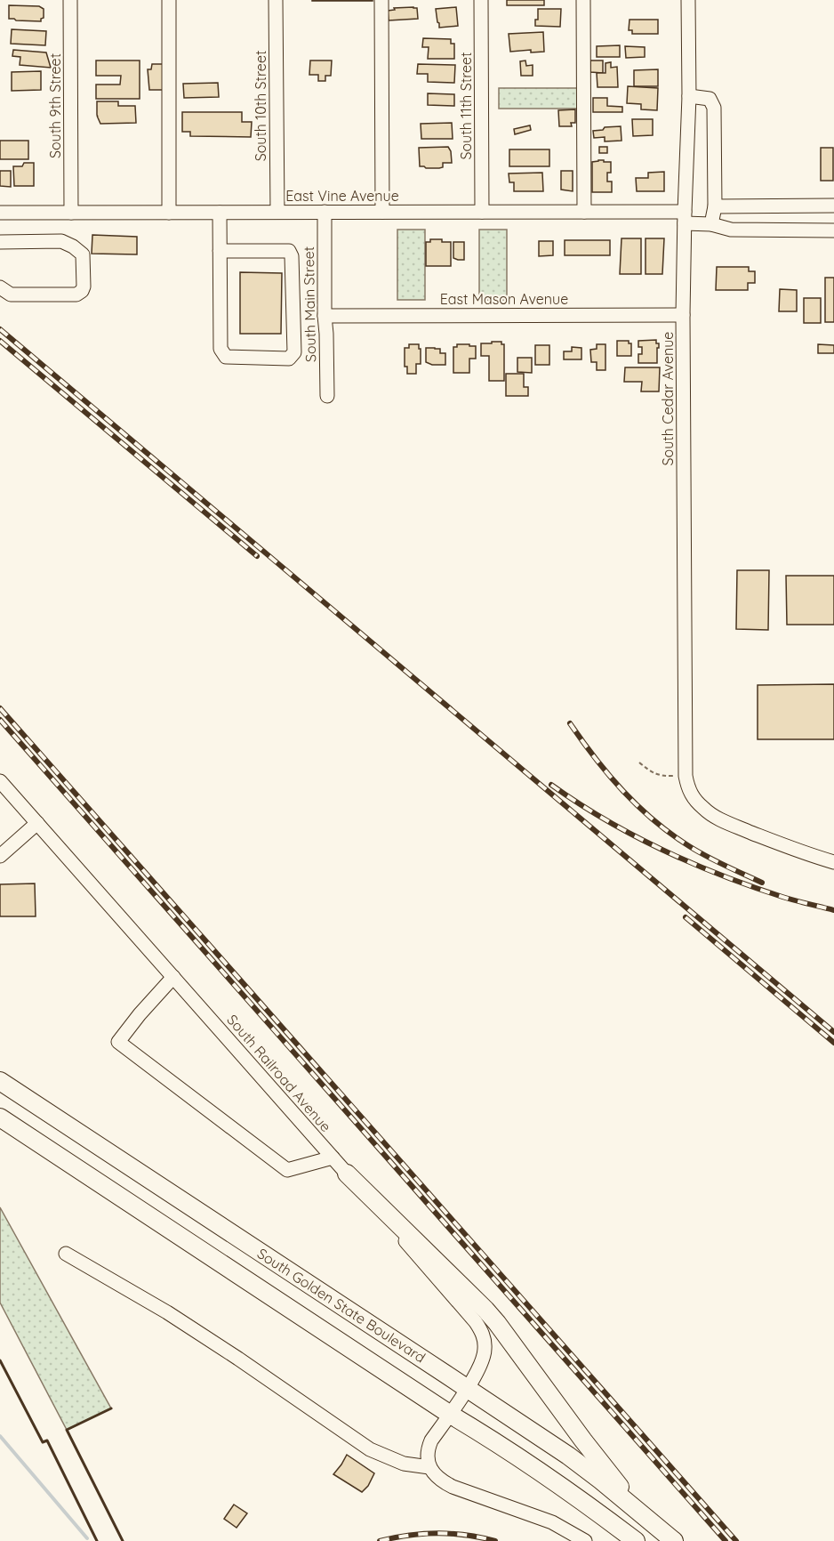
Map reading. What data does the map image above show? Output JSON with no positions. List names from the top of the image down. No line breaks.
{"streets":{"main road":["South Golden State Boulevard"],"street":["South 9th Street","South 10th Street","South 11th Street","East Vine Avenue","East Mason Avenue","South Main Street","South Cedar Avenue","South Railroad Avenue"]},"crossings":[["South 9th Street","East Vine Avenue"],["South 10th Street","East Vine Avenue"],["South 11th Street","East Vine Avenue"],["East Vine Avenue","South Main Street"],["East Vine Avenue","South Cedar Avenue"],["East Mason Avenue","South Main Street"],["East Mason Avenue","South Cedar Avenue"],["South Railroad Avenue","South Golden State Boulevard"]]}
